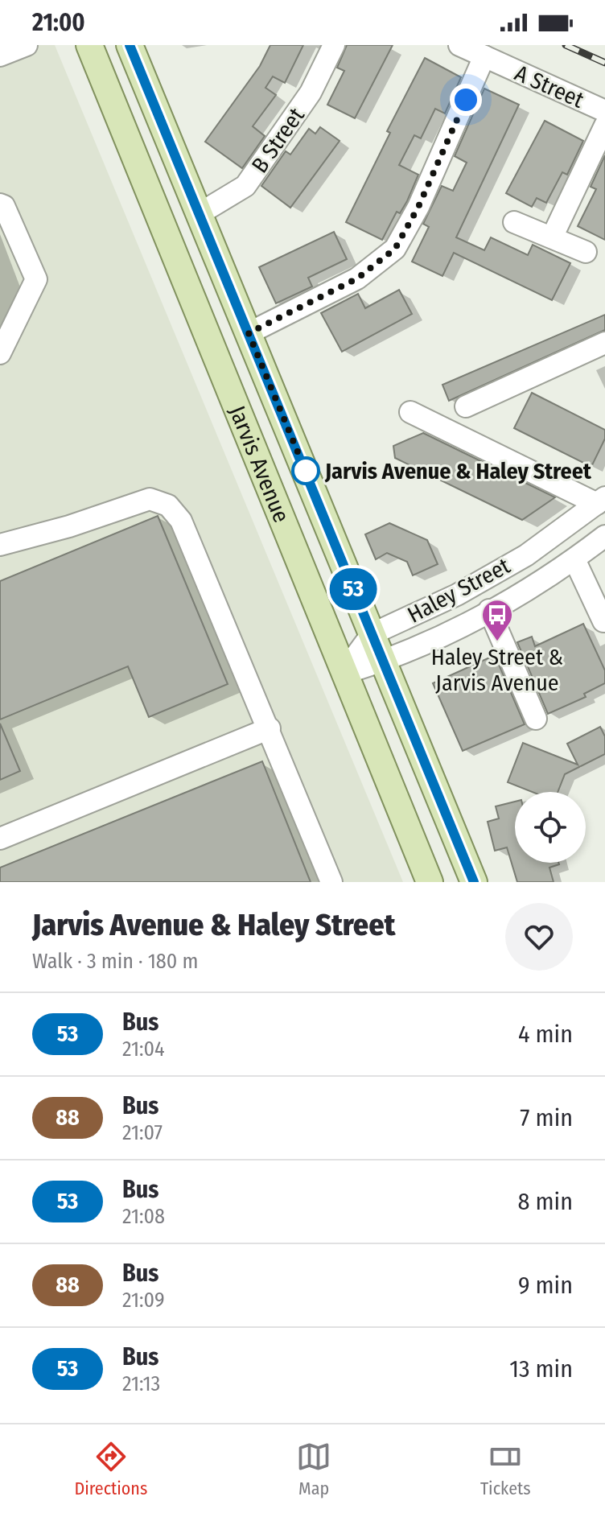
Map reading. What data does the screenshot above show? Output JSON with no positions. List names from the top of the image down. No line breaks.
{"streets":{"main road":["Jarvis Avenue"],"street":["A Street","B Street","Haley Street"]},"crossings":[["B Street","Jarvis Avenue"],["Jarvis Avenue","Haley Street"]],"places":{"other":["Jarvis Avenue & Haley Street"],"bus stop":["Haley Street & Jarvis Avenue"]},"lines":["bus line 53"],"page":{"status":"21:00","on_map":"53","heading":["Jarvis Avenue & Haley Street","Walk · 3 min · 180 m"],"list":[{"mark":"53","name":"Bus","note":"21:04","value":"4 min"},{"mark":"88","name":"Bus","note":"21:07","value":"7 min"},{"mark":"53","name":"Bus","note":"21:08","value":"8 min"},{"mark":"88","name":"Bus","note":"21:09","value":"9 min"},{"mark":"53","name":"Bus","note":"21:13","value":"13 min"}],"tabs":["Directions","Map","Tickets"]}}
